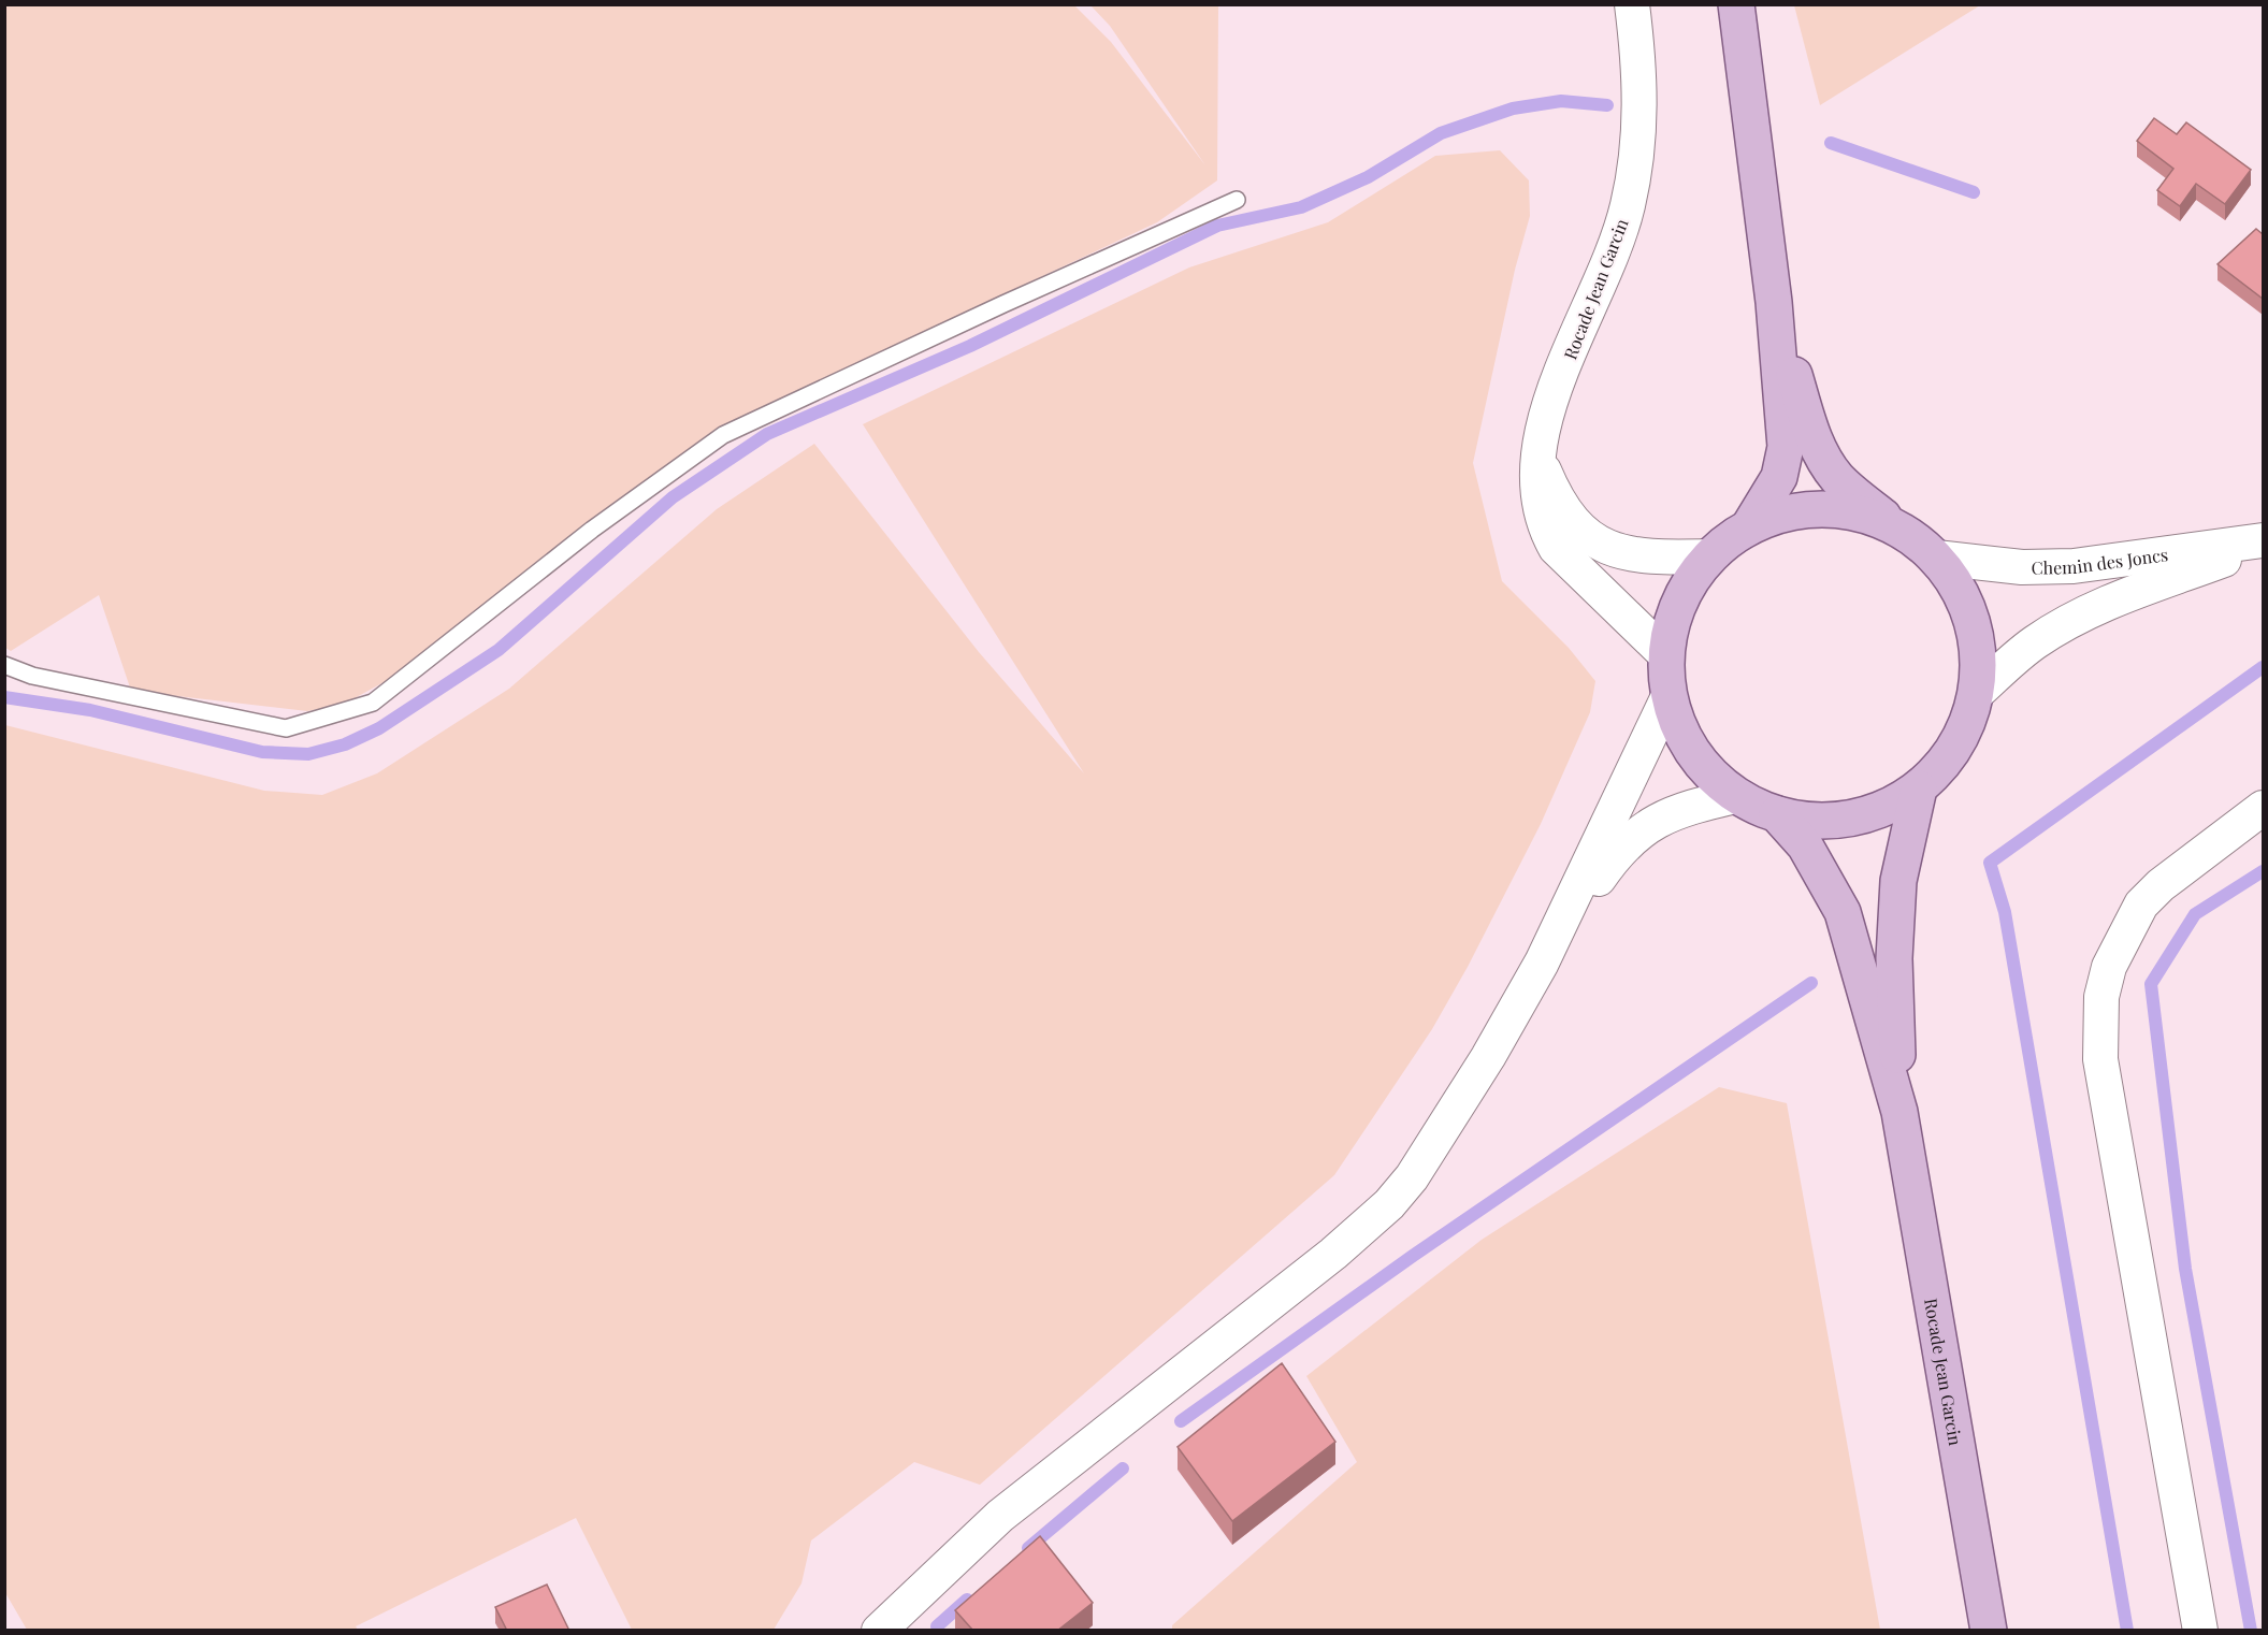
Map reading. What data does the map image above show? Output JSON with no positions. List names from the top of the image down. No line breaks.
{"streets":{"main road":["Rocade Jean Garcin"],"street":["Chemin des Joncs"]}}
